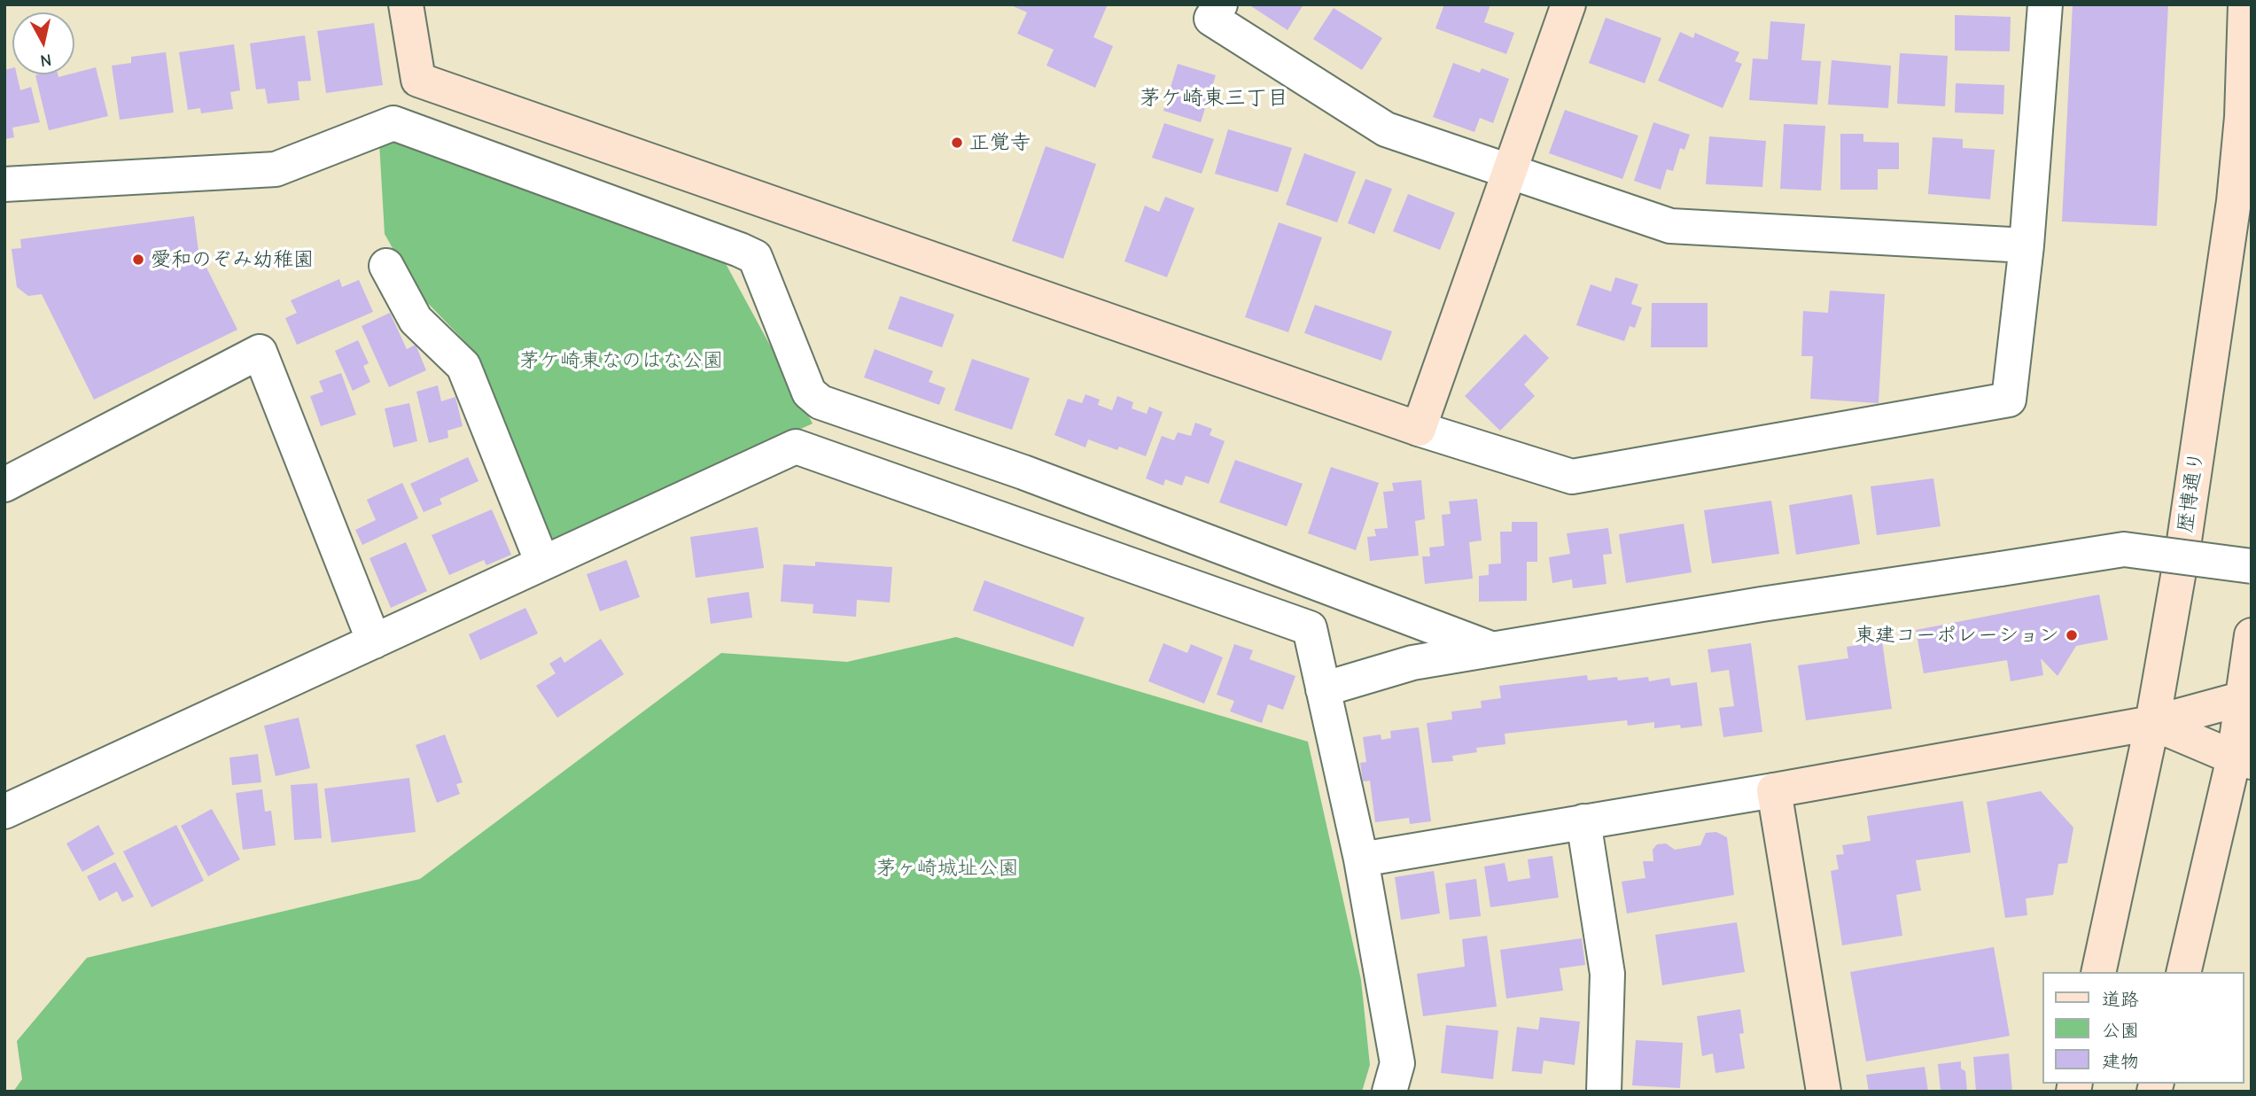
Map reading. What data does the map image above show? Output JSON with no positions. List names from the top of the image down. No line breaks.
{"streets":{"street":["歴博通り"]},"districts":["茅ケ崎東三丁目"],"parks":["茅ケ崎東なのはな公園","茅ヶ崎城址公園"],"places":["正覚寺","愛和のぞみ幼稚園","東建コーポレーション"],"legend":["道路","公園","建物"],"north":"bottom"}
